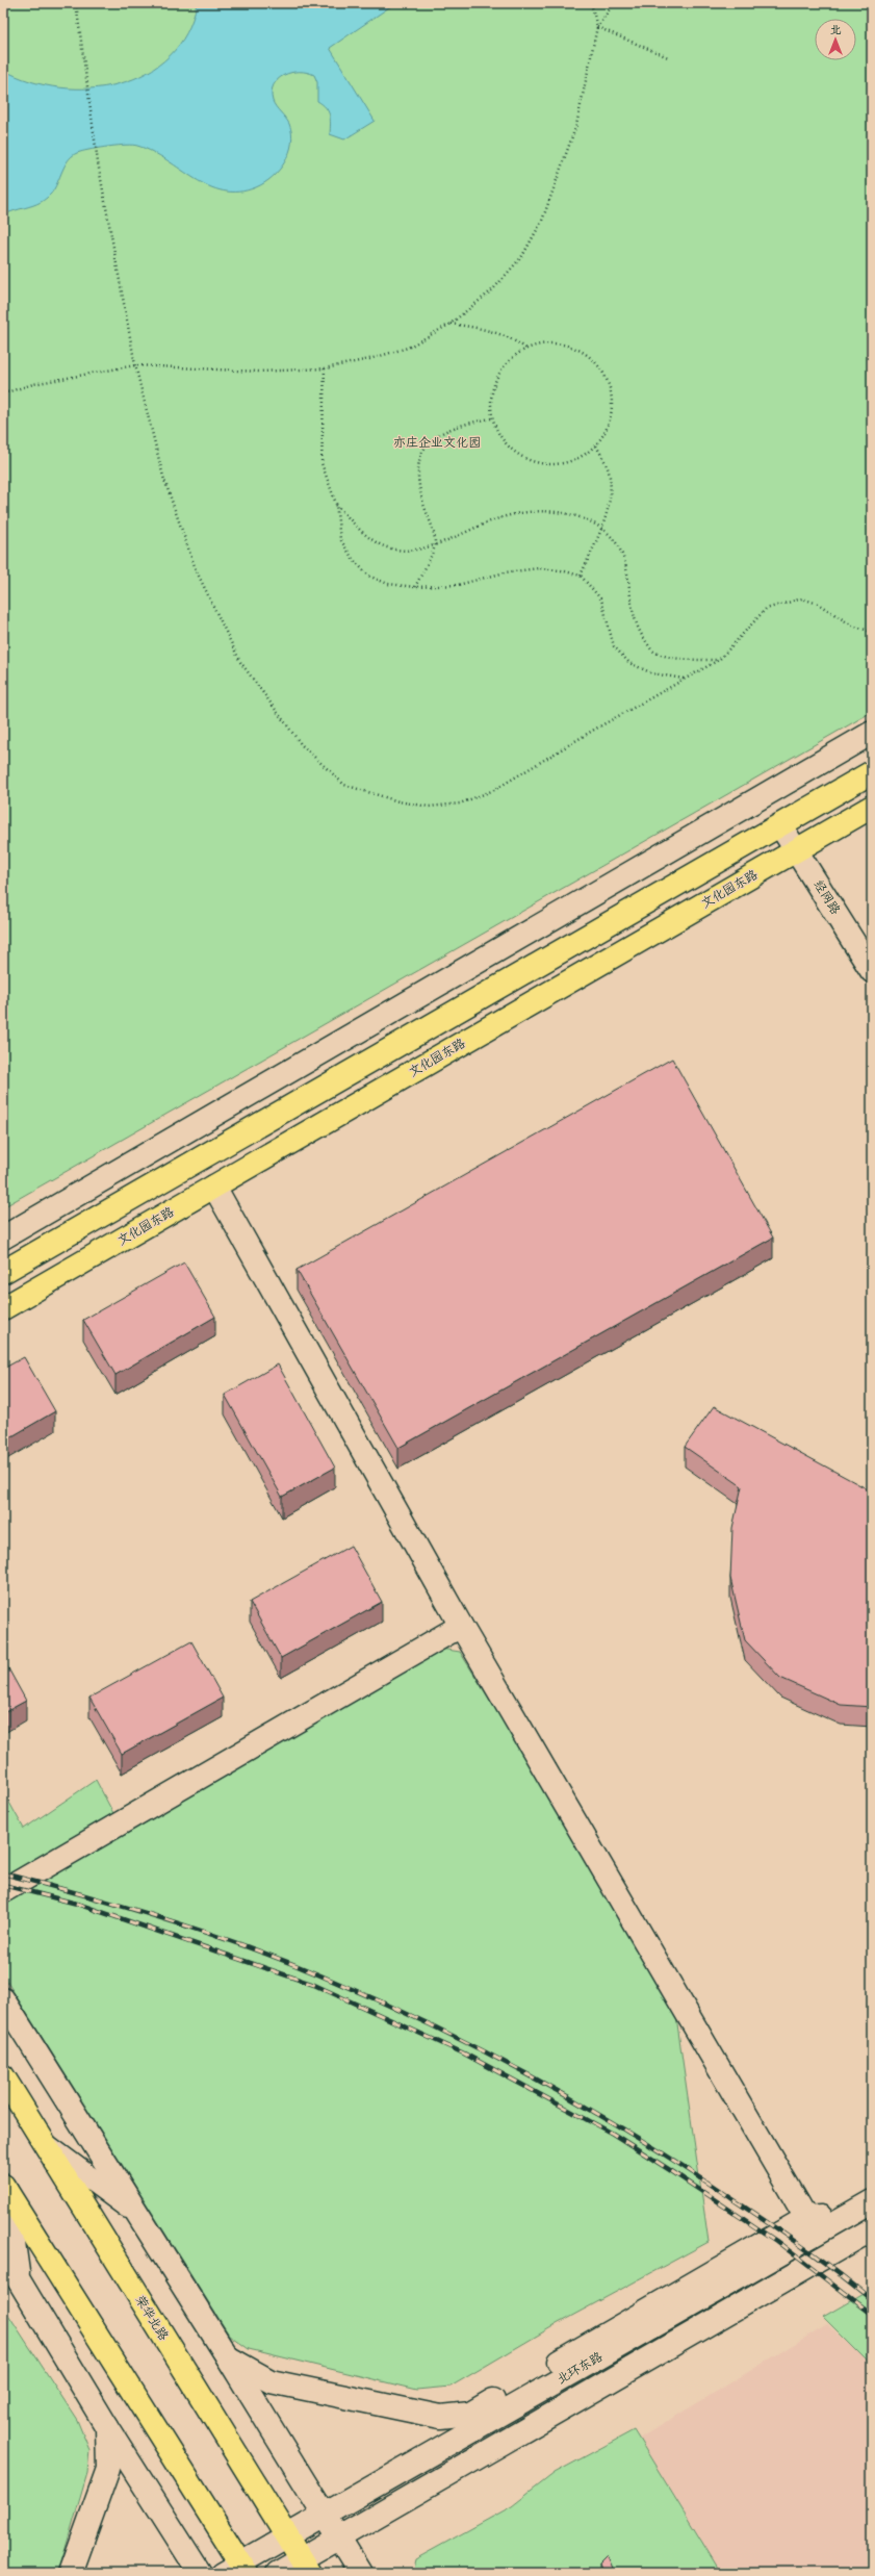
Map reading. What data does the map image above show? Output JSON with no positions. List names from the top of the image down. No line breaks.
{"streets":{"main road":["文化园东路","荣华北路"],"street":["经网路","北环东路"]},"crossings":[["文化园东路","经网路"],["荣华北路","北环东路"]],"parks":["亦庄企业文化园"],"north":"top"}
